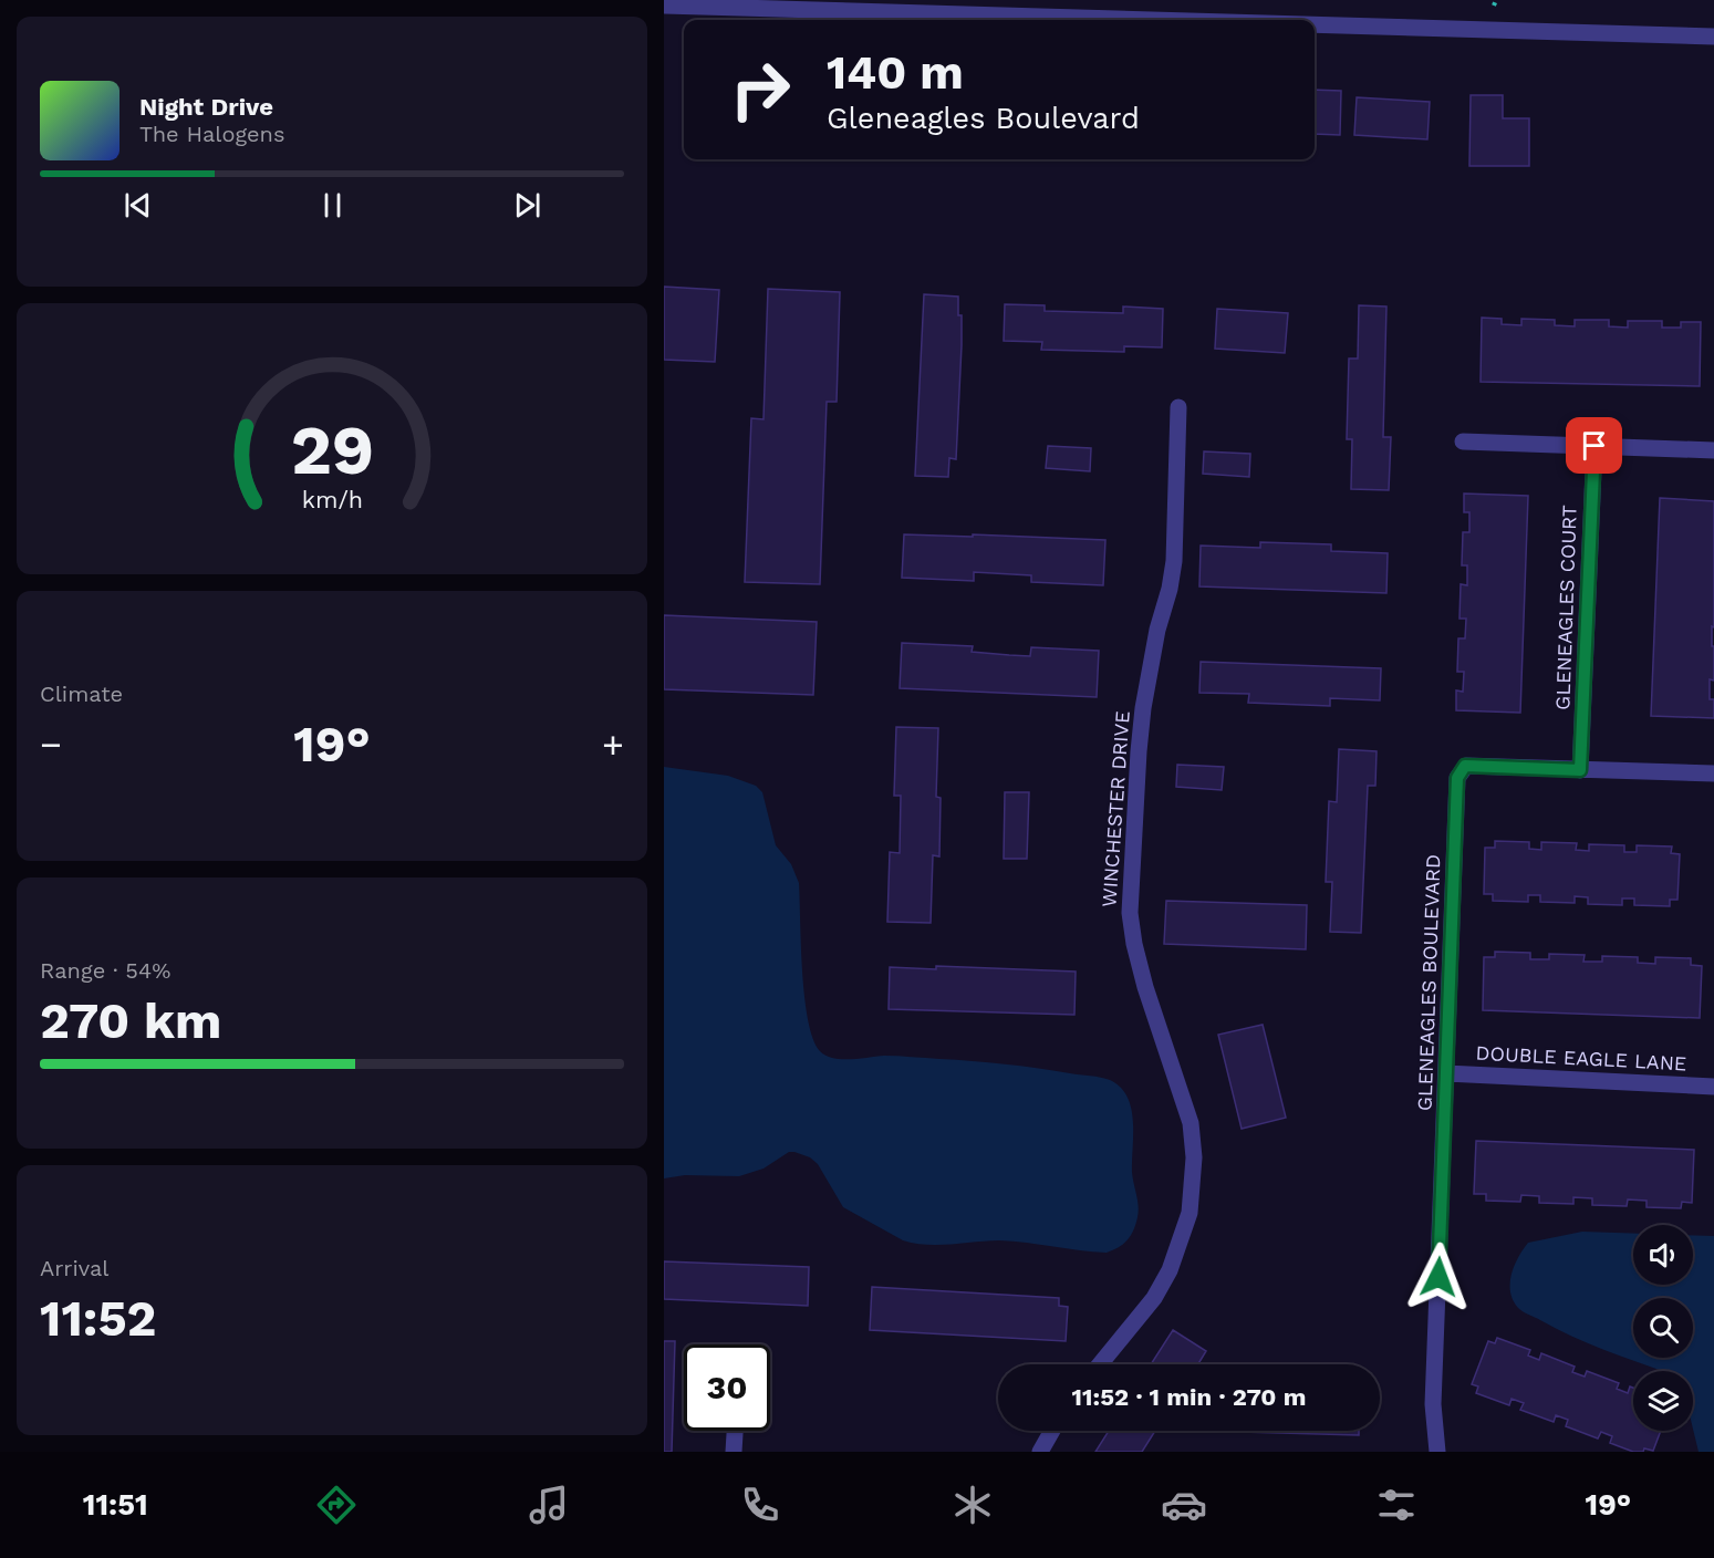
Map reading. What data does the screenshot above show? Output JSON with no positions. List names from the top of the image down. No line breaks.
{"streets":{"street":["GLENEAGLES COURT","WINCHESTER DRIVE","GLENEAGLES BOULEVARD","DOUBLE EAGLE LANE"]},"crossings":[["GLENEAGLES COURT","GLENEAGLES BOULEVARD"],["GLENEAGLES BOULEVARD","DOUBLE EAGLE LANE"]],"page":{"turn":["140 m","Gleneagles Boulevard"],"song":["Night Drive","The Halogens"],"tile":["Climate",["Range · 54%","270 km"],["Arrival","11:52"]],"heat":["−","19°","+"],"limit":"30","trip":"11:52 · 1 min · 270 m","tabs":["11:51","19°"],"gauge":["29","km/h"]}}
